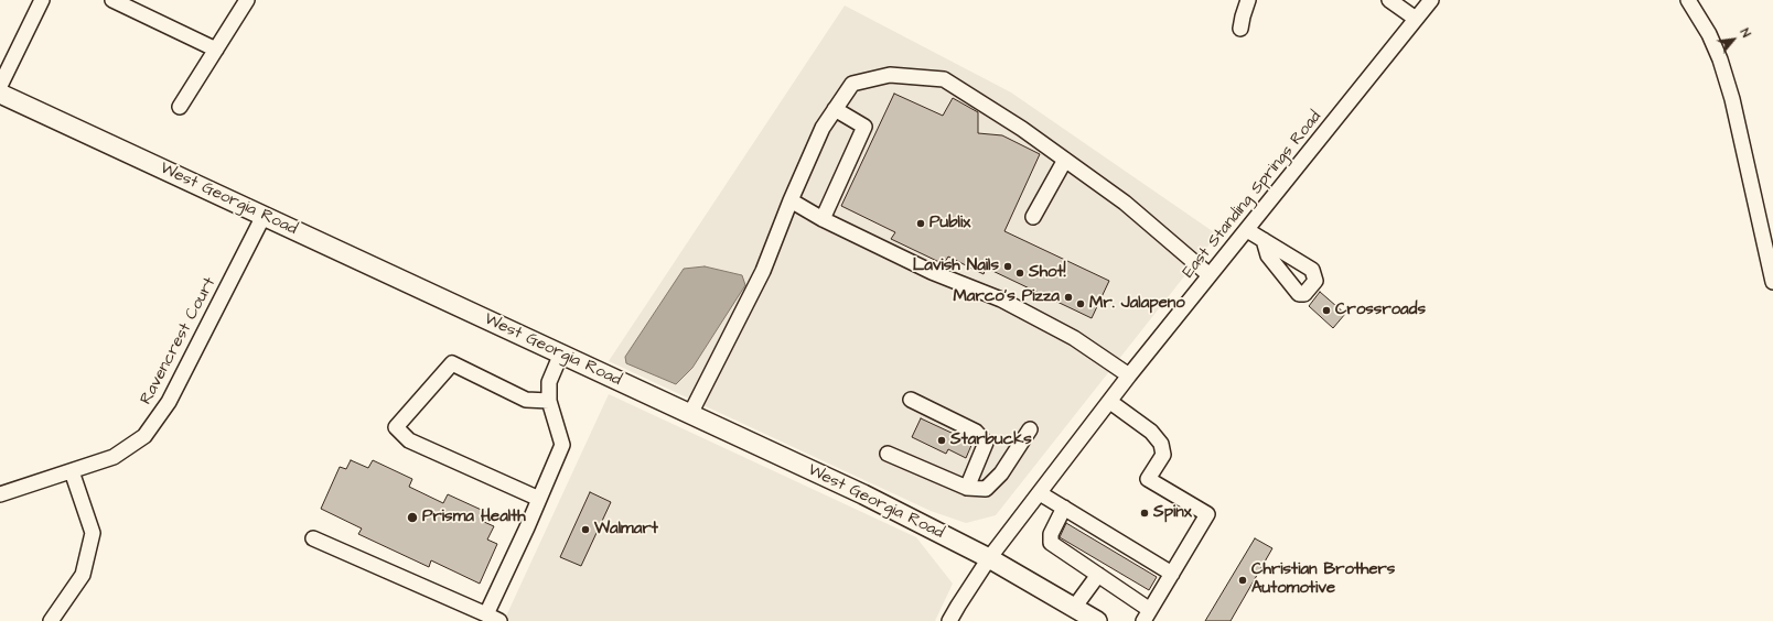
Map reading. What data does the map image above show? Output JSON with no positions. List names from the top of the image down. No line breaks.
{"streets":{"main road":["West Georgia Road"],"street":["East Standing Springs Road","Ravencrest Court"]},"crossings":[["East Standing Springs Road","West Georgia Road"],["West Georgia Road","Ravencrest Court"]],"places":["Publix","Lavish Nails","Shot!","Marco's Pizza","Mr. Jalapeno","Crossroads","Starbucks","Spinx","Prisma Health","Walmart","Christian Brothers Automotive"],"north":"top right"}
